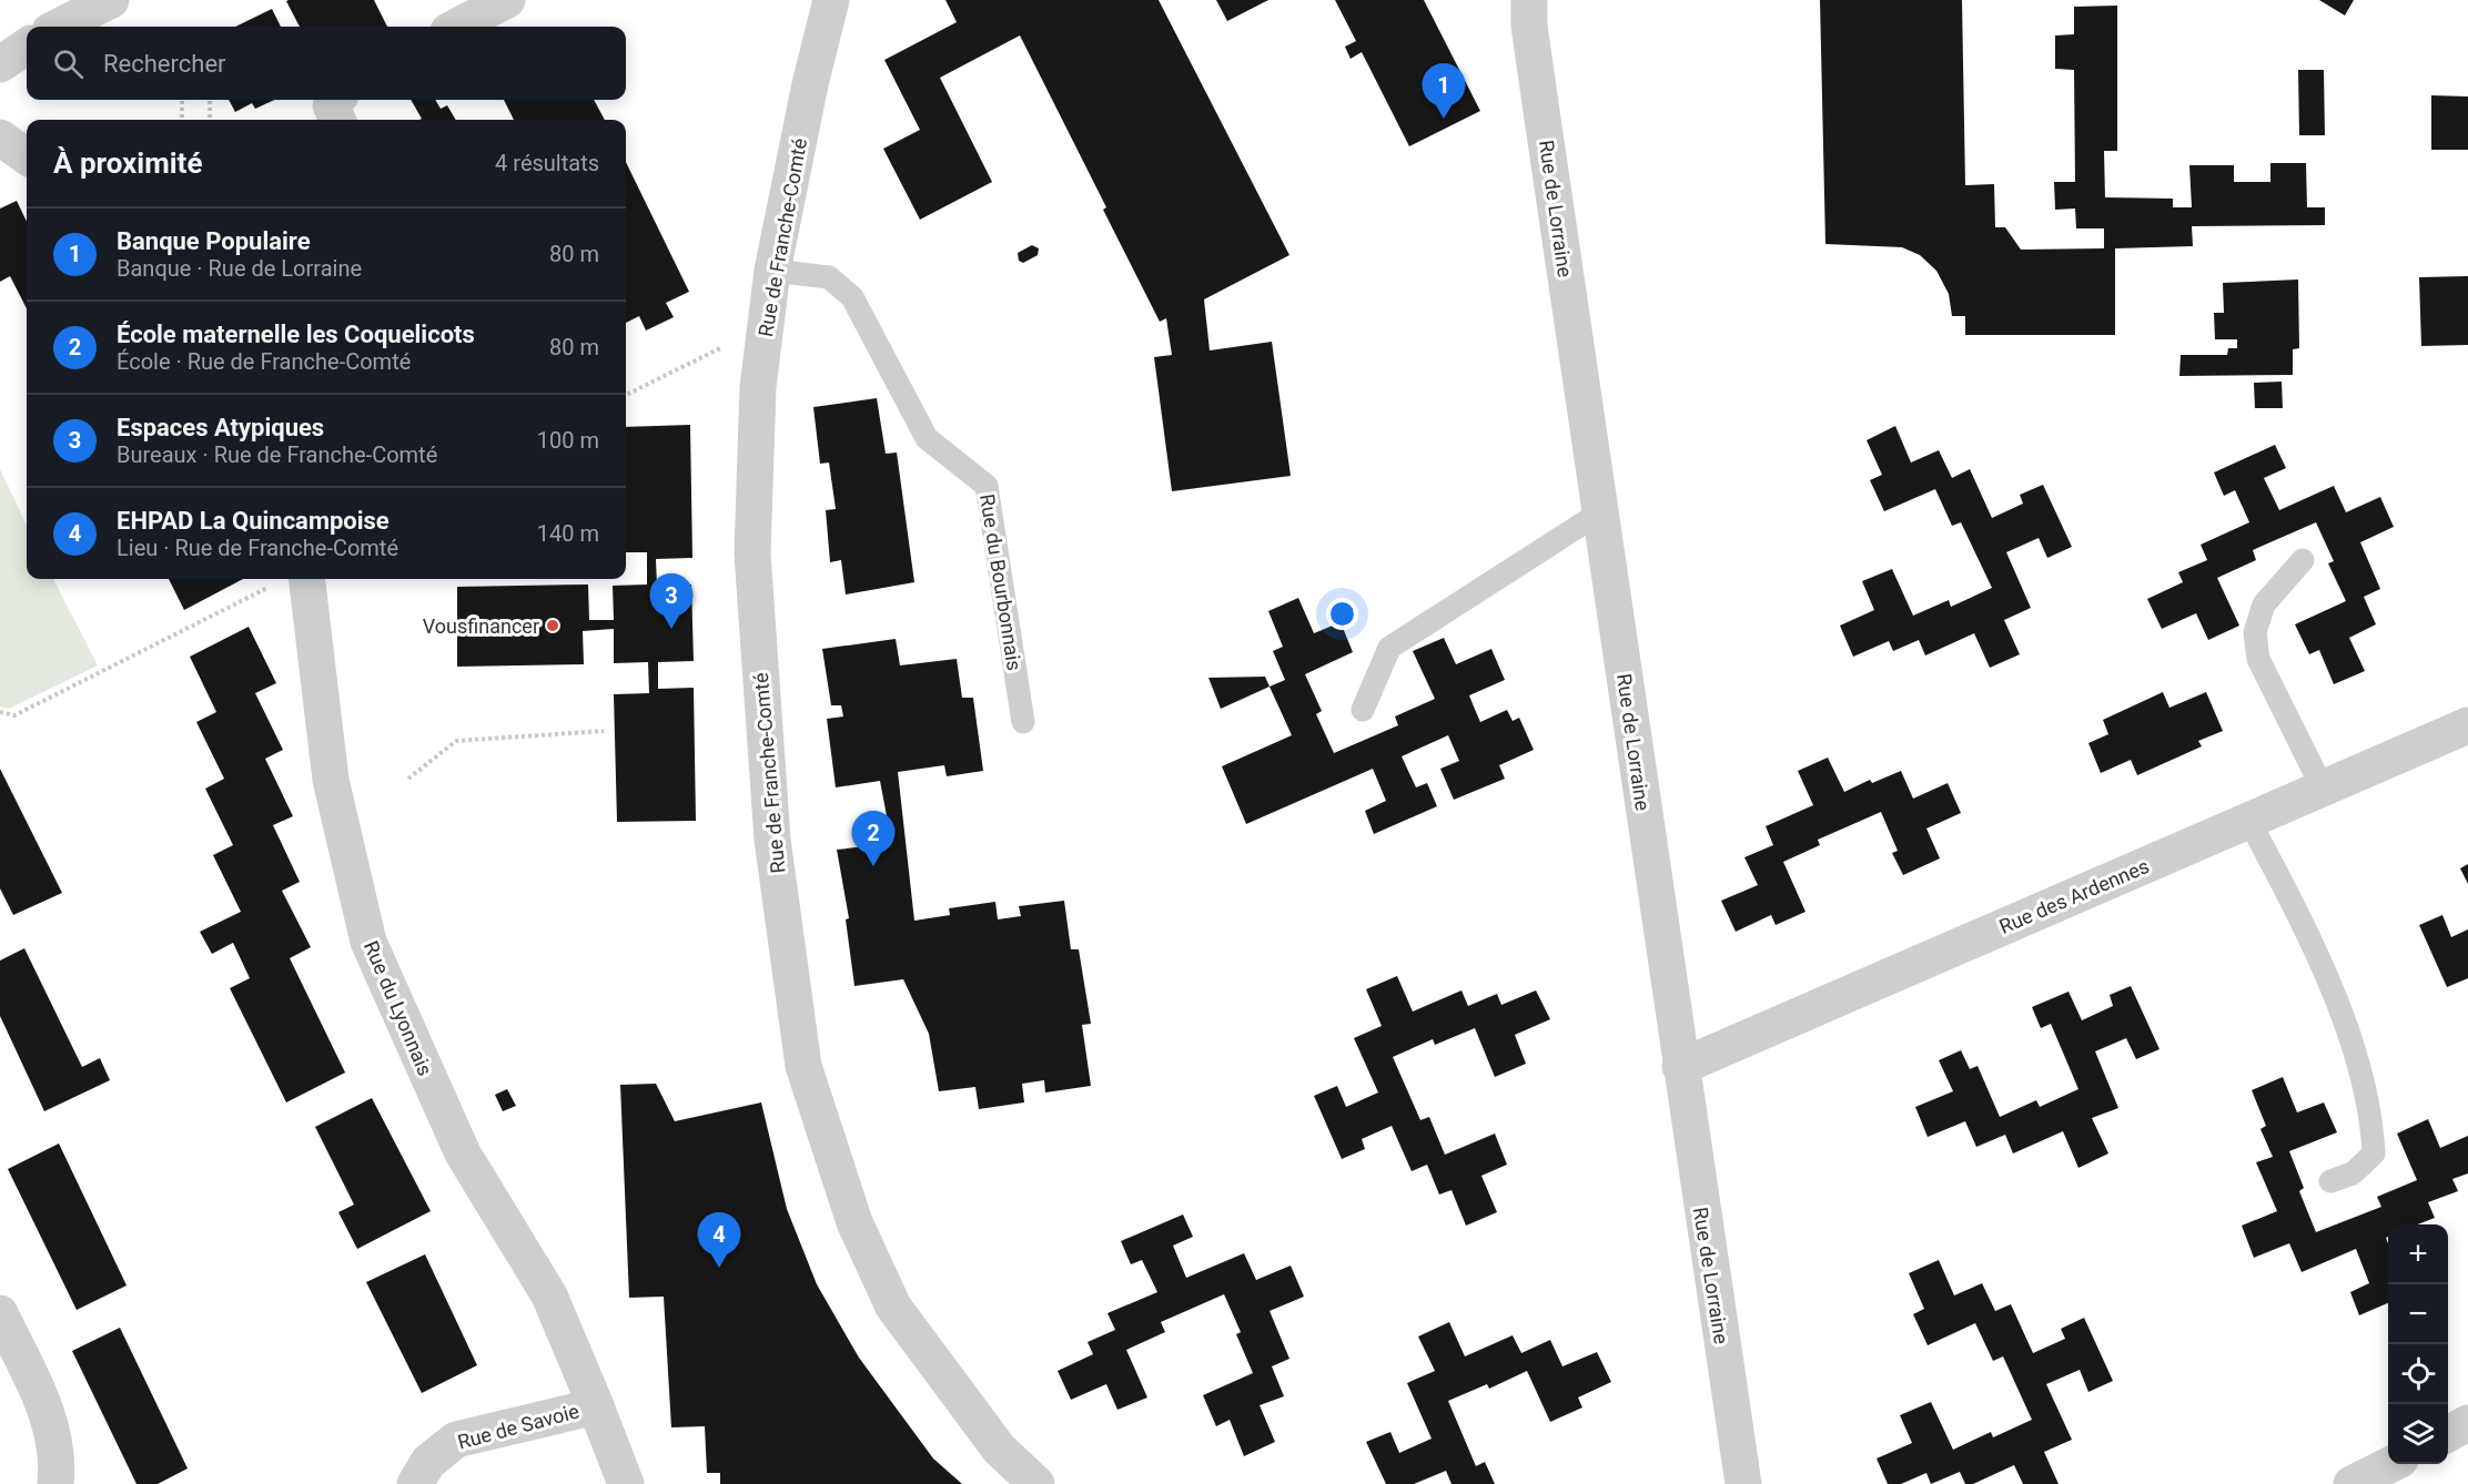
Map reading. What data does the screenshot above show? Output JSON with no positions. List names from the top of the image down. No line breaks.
{"streets":{"street":["Rue de Lorraine","Rue de Franche-Comté","Rue des Ardennes","Rue du Lyonnais","Rue de Savoie"],"lane":["Rue du Bourbonnais"]},"crossings":[["Rue de Lorraine","Rue des Ardennes"],["Rue de Franche-Comté","Rue du Bourbonnais"],["Rue du Lyonnais","Rue de Savoie"]],"places":["Vousfinancer"],"page":{"search":"Rechercher","pins":["1","3","2","4"],"heading":["À proximité","4 résultats"],"list":[{"mark":"1","name":"Banque Populaire","note":"Banque · Rue de Lorraine","value":"80 m"},{"mark":"2","name":"École maternelle les Coquelicots","note":"École · Rue de Franche-Comté","value":"80 m"},{"mark":"3","name":"Espaces Atypiques","note":"Bureaux · Rue de Franche-Comté","value":"100 m"},{"mark":"4","name":"EHPAD La Quincampoise","note":"Lieu · Rue de Franche-Comté","value":"140 m"}],"map_buttons":["+","−"]}}
